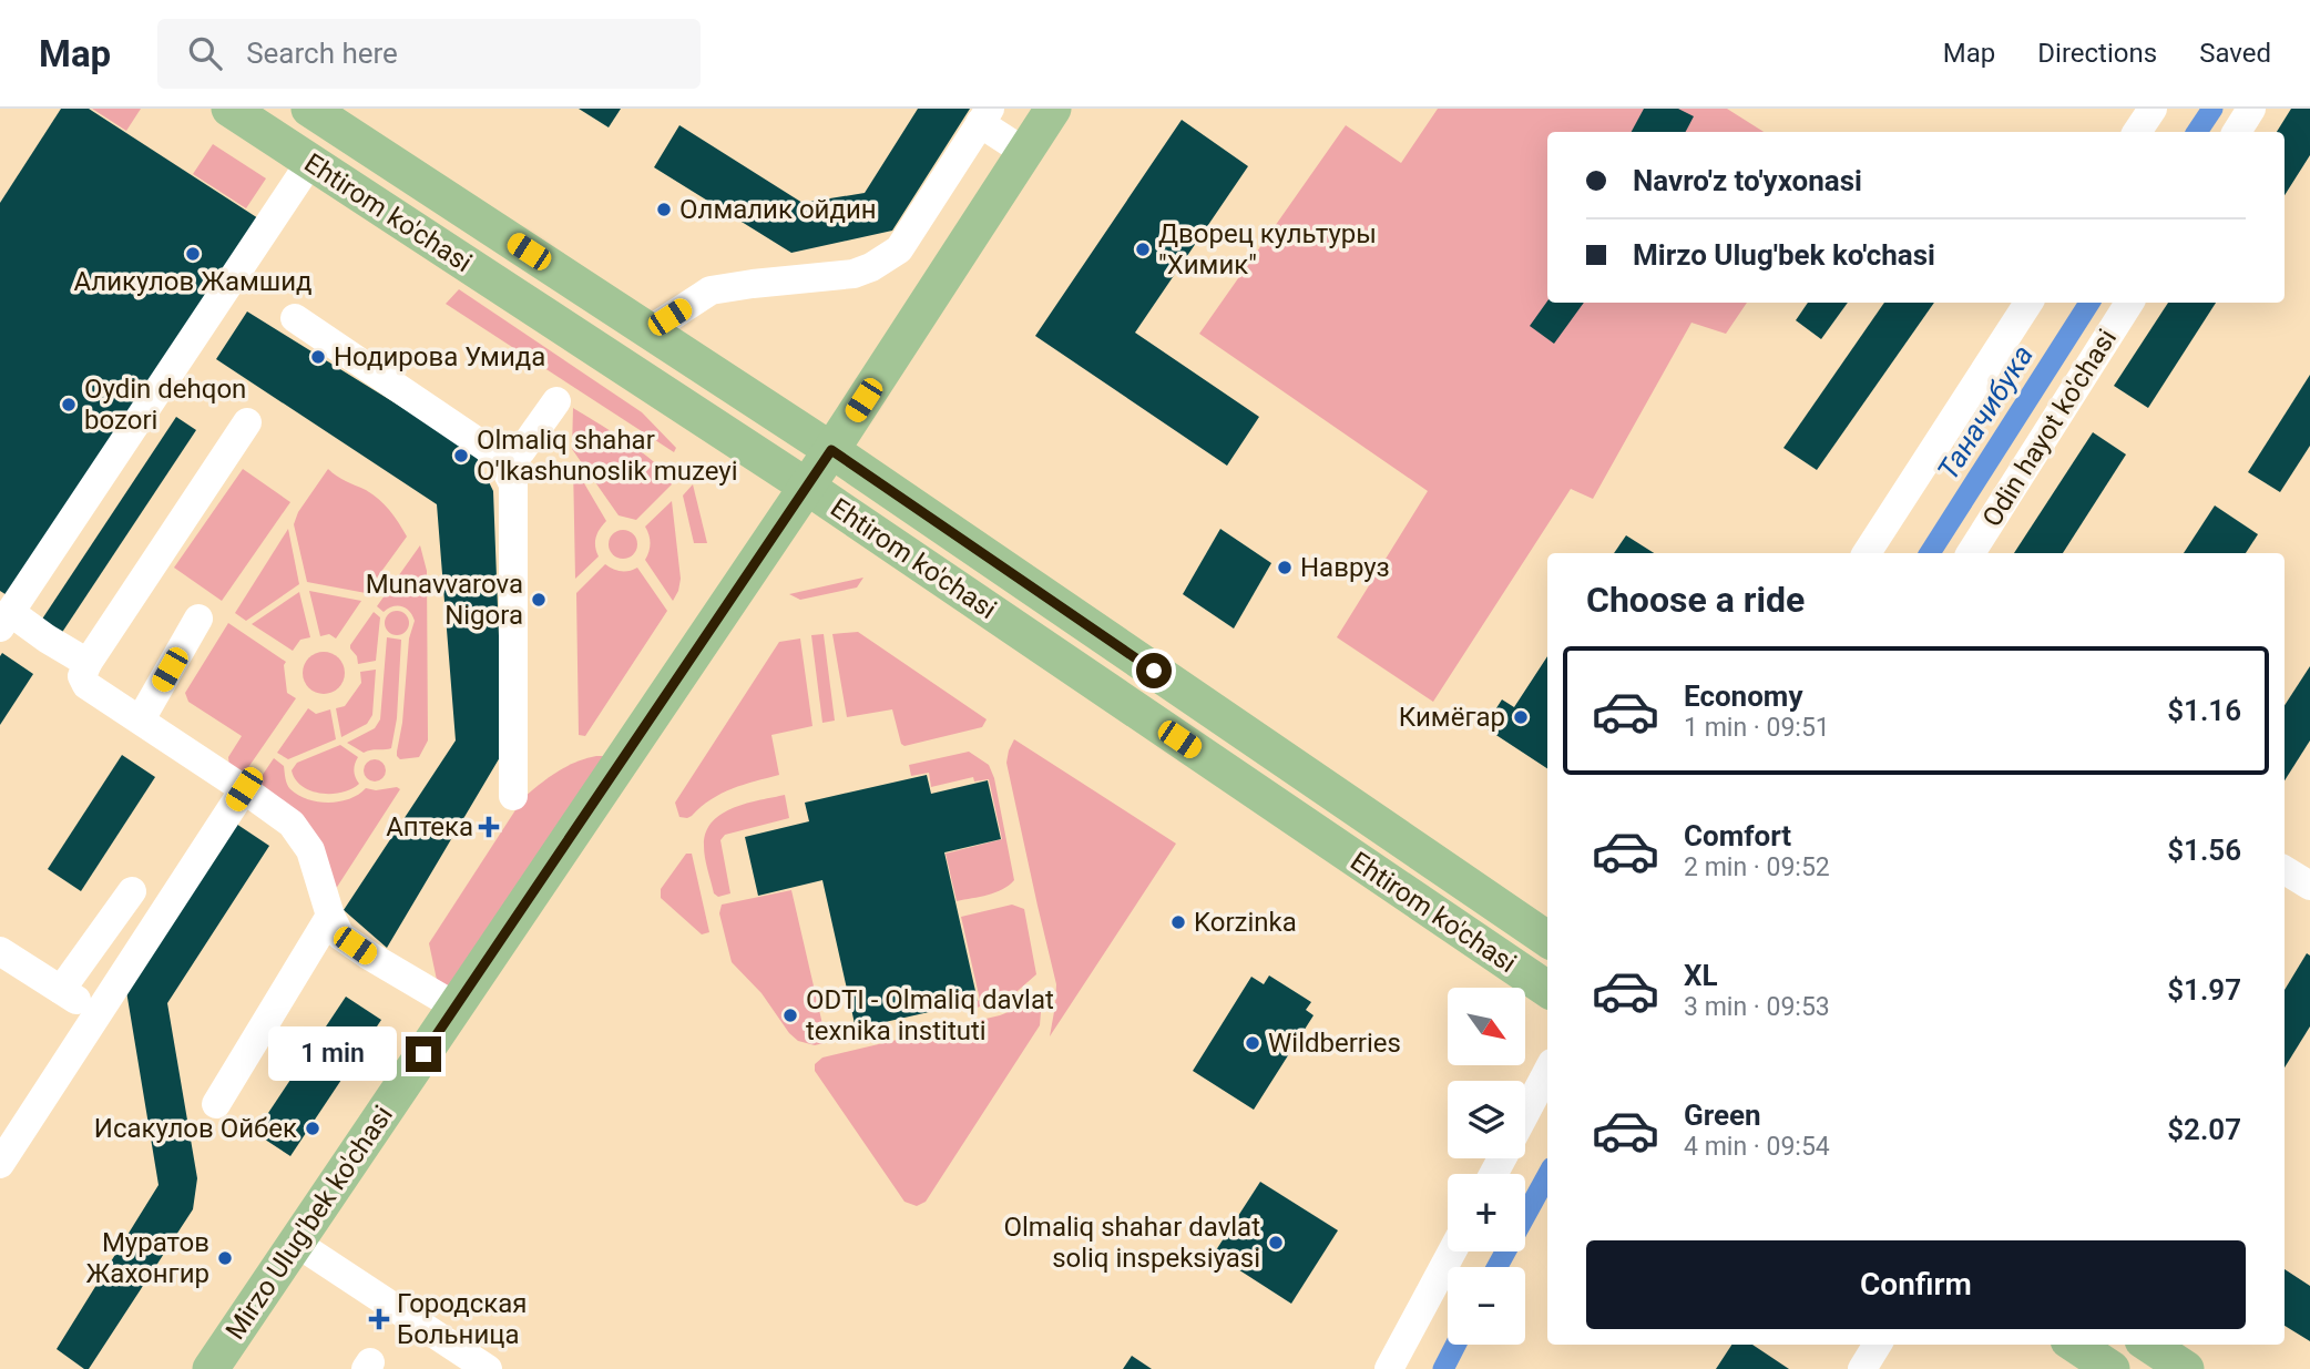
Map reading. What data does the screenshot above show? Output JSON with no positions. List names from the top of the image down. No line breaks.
{"streets":{"main road":["Ehtirom ko'chasi","Mirzo Ulug'bek ko'chasi"],"street":["Odin hayot ko'chasi"]},"crossings":[["Ehtirom ko'chasi","Mirzo Ulug'bek ko'chasi"]],"water":["Таначибука"],"places":{"other":["Олмалик ойдин","Дворец культуры \"Химик\"","Аликулов Жамшид","Нодирова Умида","Oydin dehqon bozori","Olmaliq shahar O'lkashunoslik muzeyi","Навруз","Munavvarova Nigora","Кимёгар","Korzinka","ODTI - Olmaliq davlat texnika instituti","Wildberries","Исакулов Ойбек","Olmaliq shahar davlat soliq inspeksiyasi","Муратов Жахонгир"],"health":["Аптека","Городская Больница"]},"north":"bottom right","page":{"header":"Map","search":"Search here","nav":["Map","Directions","Saved"],"banner":["Navro'z to'yxonasi","Mirzo Ulug'bek ko'chasi"],"heading":"Choose a ride","list":[{"name":"Economy","note":"1 min · 09:51","value":"$1.16"},{"name":"Comfort","note":"2 min · 09:52","value":"$1.56"},{"name":"XL","note":"3 min · 09:53","value":"$1.97"},{"name":"Green","note":"4 min · 09:54","value":"$2.07"}],"map_buttons":["+","−"],"bubble":"1 min","buttons":"Confirm"}}
